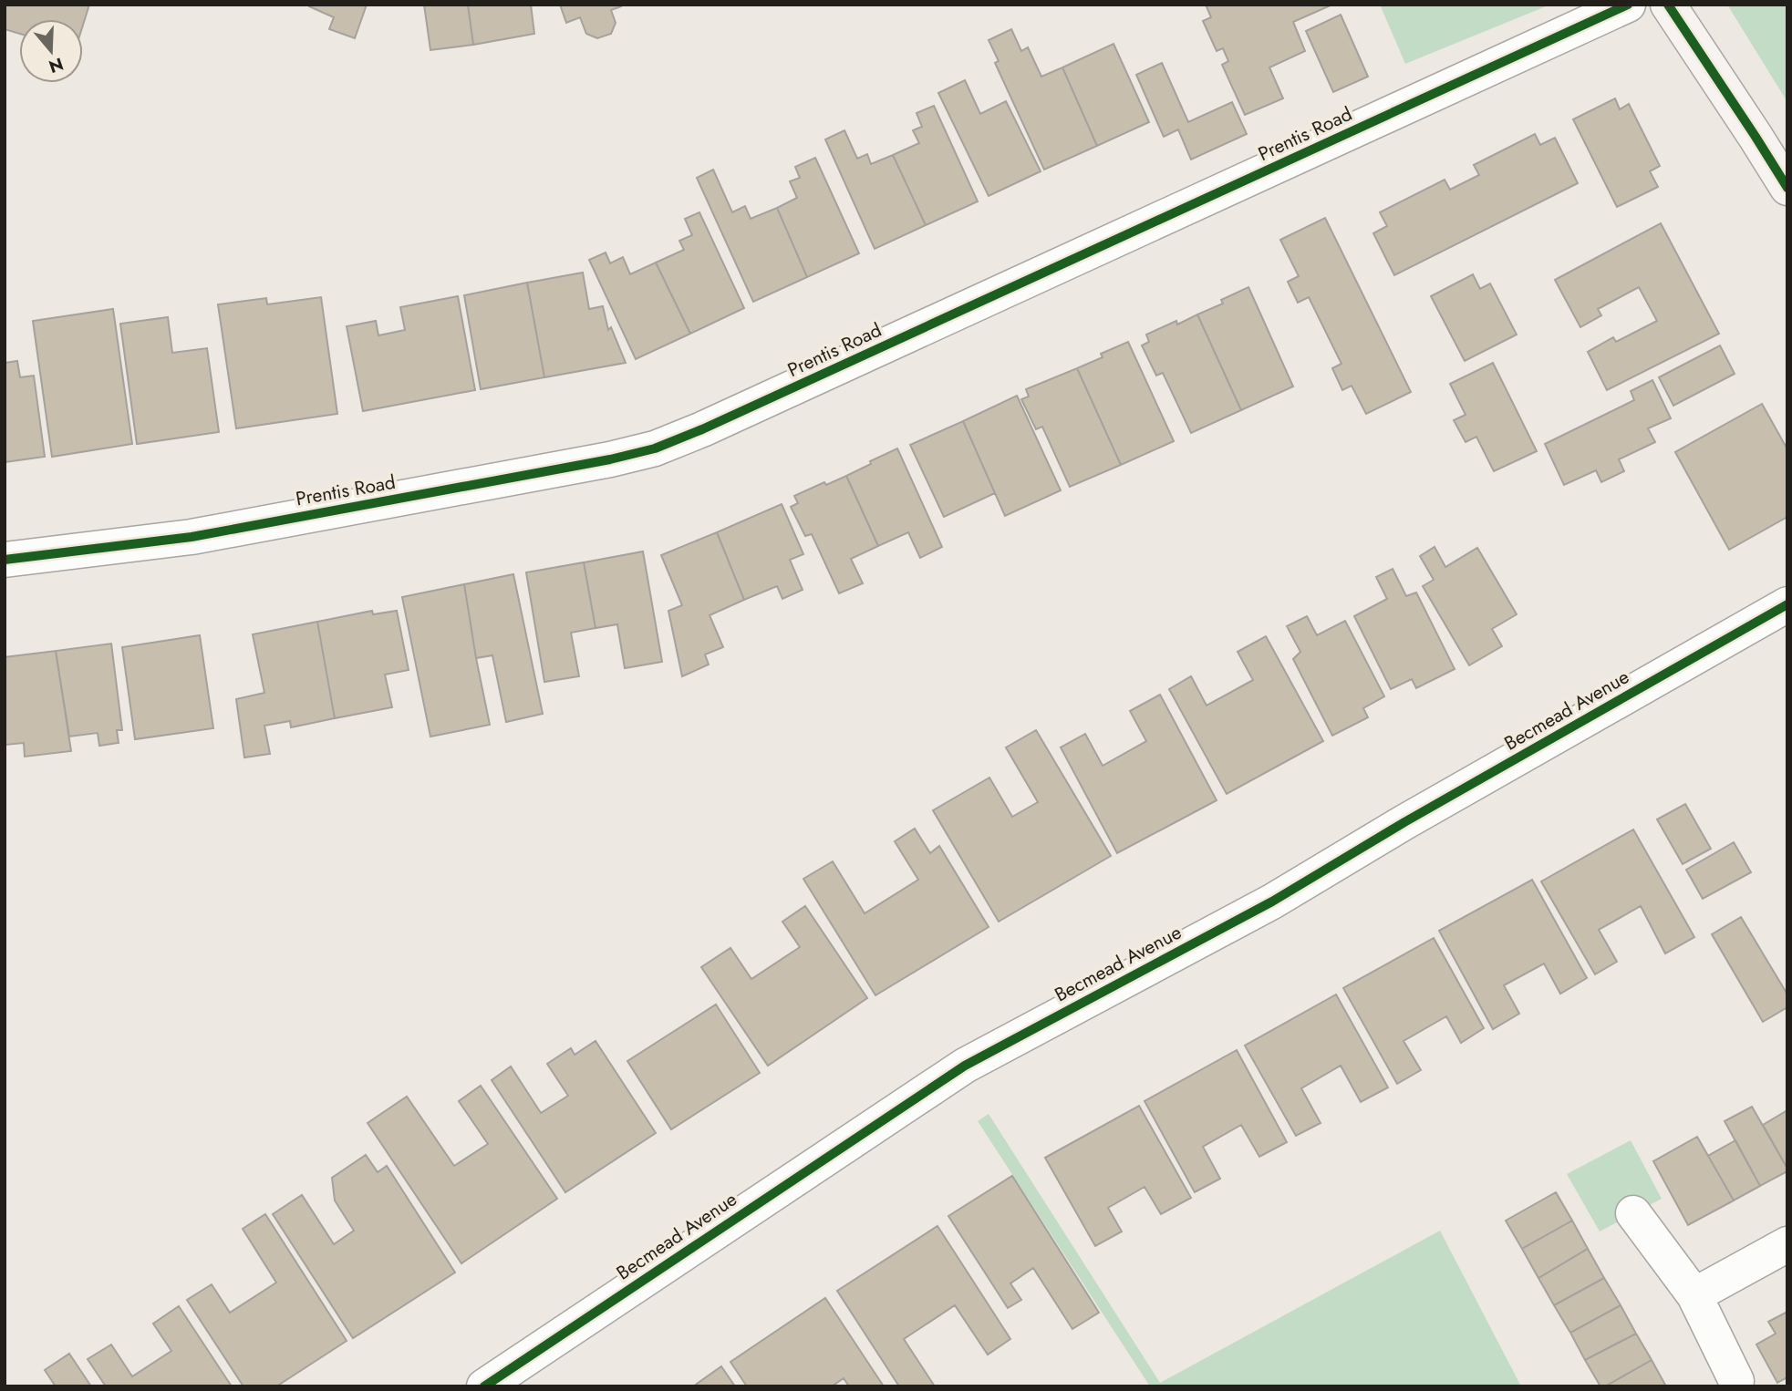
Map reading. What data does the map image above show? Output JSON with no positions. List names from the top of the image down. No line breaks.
{"streets":{"street":["Prentis Road","Becmead Avenue"]},"north":"bottom"}
